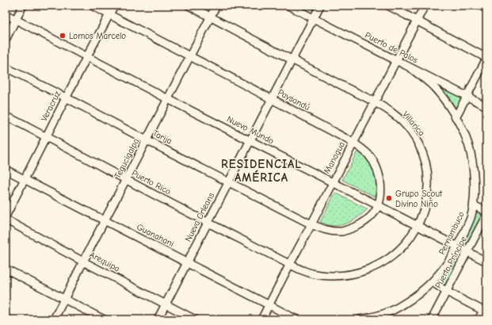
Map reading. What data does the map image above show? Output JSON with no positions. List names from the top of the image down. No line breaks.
{"streets":{"street":["Puerto de Palos","Paysandú","Veracruz","Villarica","Nuevo Mundo","Tarija","Managua","Tegucigalpa","Puerto Rico","Nueva Orleans","Pernambuco","Guanahani","Arequipa","Puerto Príncipe"]},"crossings":[["Puerto de Palos","Managua"],["Puerto de Palos","Nueva Orleans"],["Puerto de Palos","Pernambuco"],["Paysandú","Veracruz"],["Paysandú","Nuevo Mundo"],["Paysandú","Tarija"],["Paysandú","Managua"],["Paysandú","Tegucigalpa"],["Paysandú","Nueva Orleans"],["Veracruz","Nuevo Mundo"],["Veracruz","Tarija"],["Veracruz","Puerto Rico"],["Veracruz","Guanahani"],["Villarica","Nuevo Mundo"],["Villarica","Managua"],["Villarica","Tegucigalpa"],["Villarica","Puerto Rico"],["Villarica","Nueva Orleans"],["Nuevo Mundo","Managua"],["Nuevo Mundo","Tegucigalpa"],["Nuevo Mundo","Nueva Orleans"],["Nuevo Mundo","Pernambuco"],["Nuevo Mundo","Puerto Príncipe"],["Tarija","Managua"],["Tarija","Tegucigalpa"],["Tarija","Nueva Orleans"],["Managua","Puerto Rico"],["Managua","Guanahani"],["Tegucigalpa","Puerto Rico"],["Tegucigalpa","Guanahani"],["Tegucigalpa","Arequipa"],["Puerto Rico","Nueva Orleans"],["Nueva Orleans","Guanahani"],["Nueva Orleans","Arequipa"]],"districts":["RESIDENCIAL AMÉRICA"],"places":["Lomos Marcelo","Grupo Scout Divino Niño"]}
